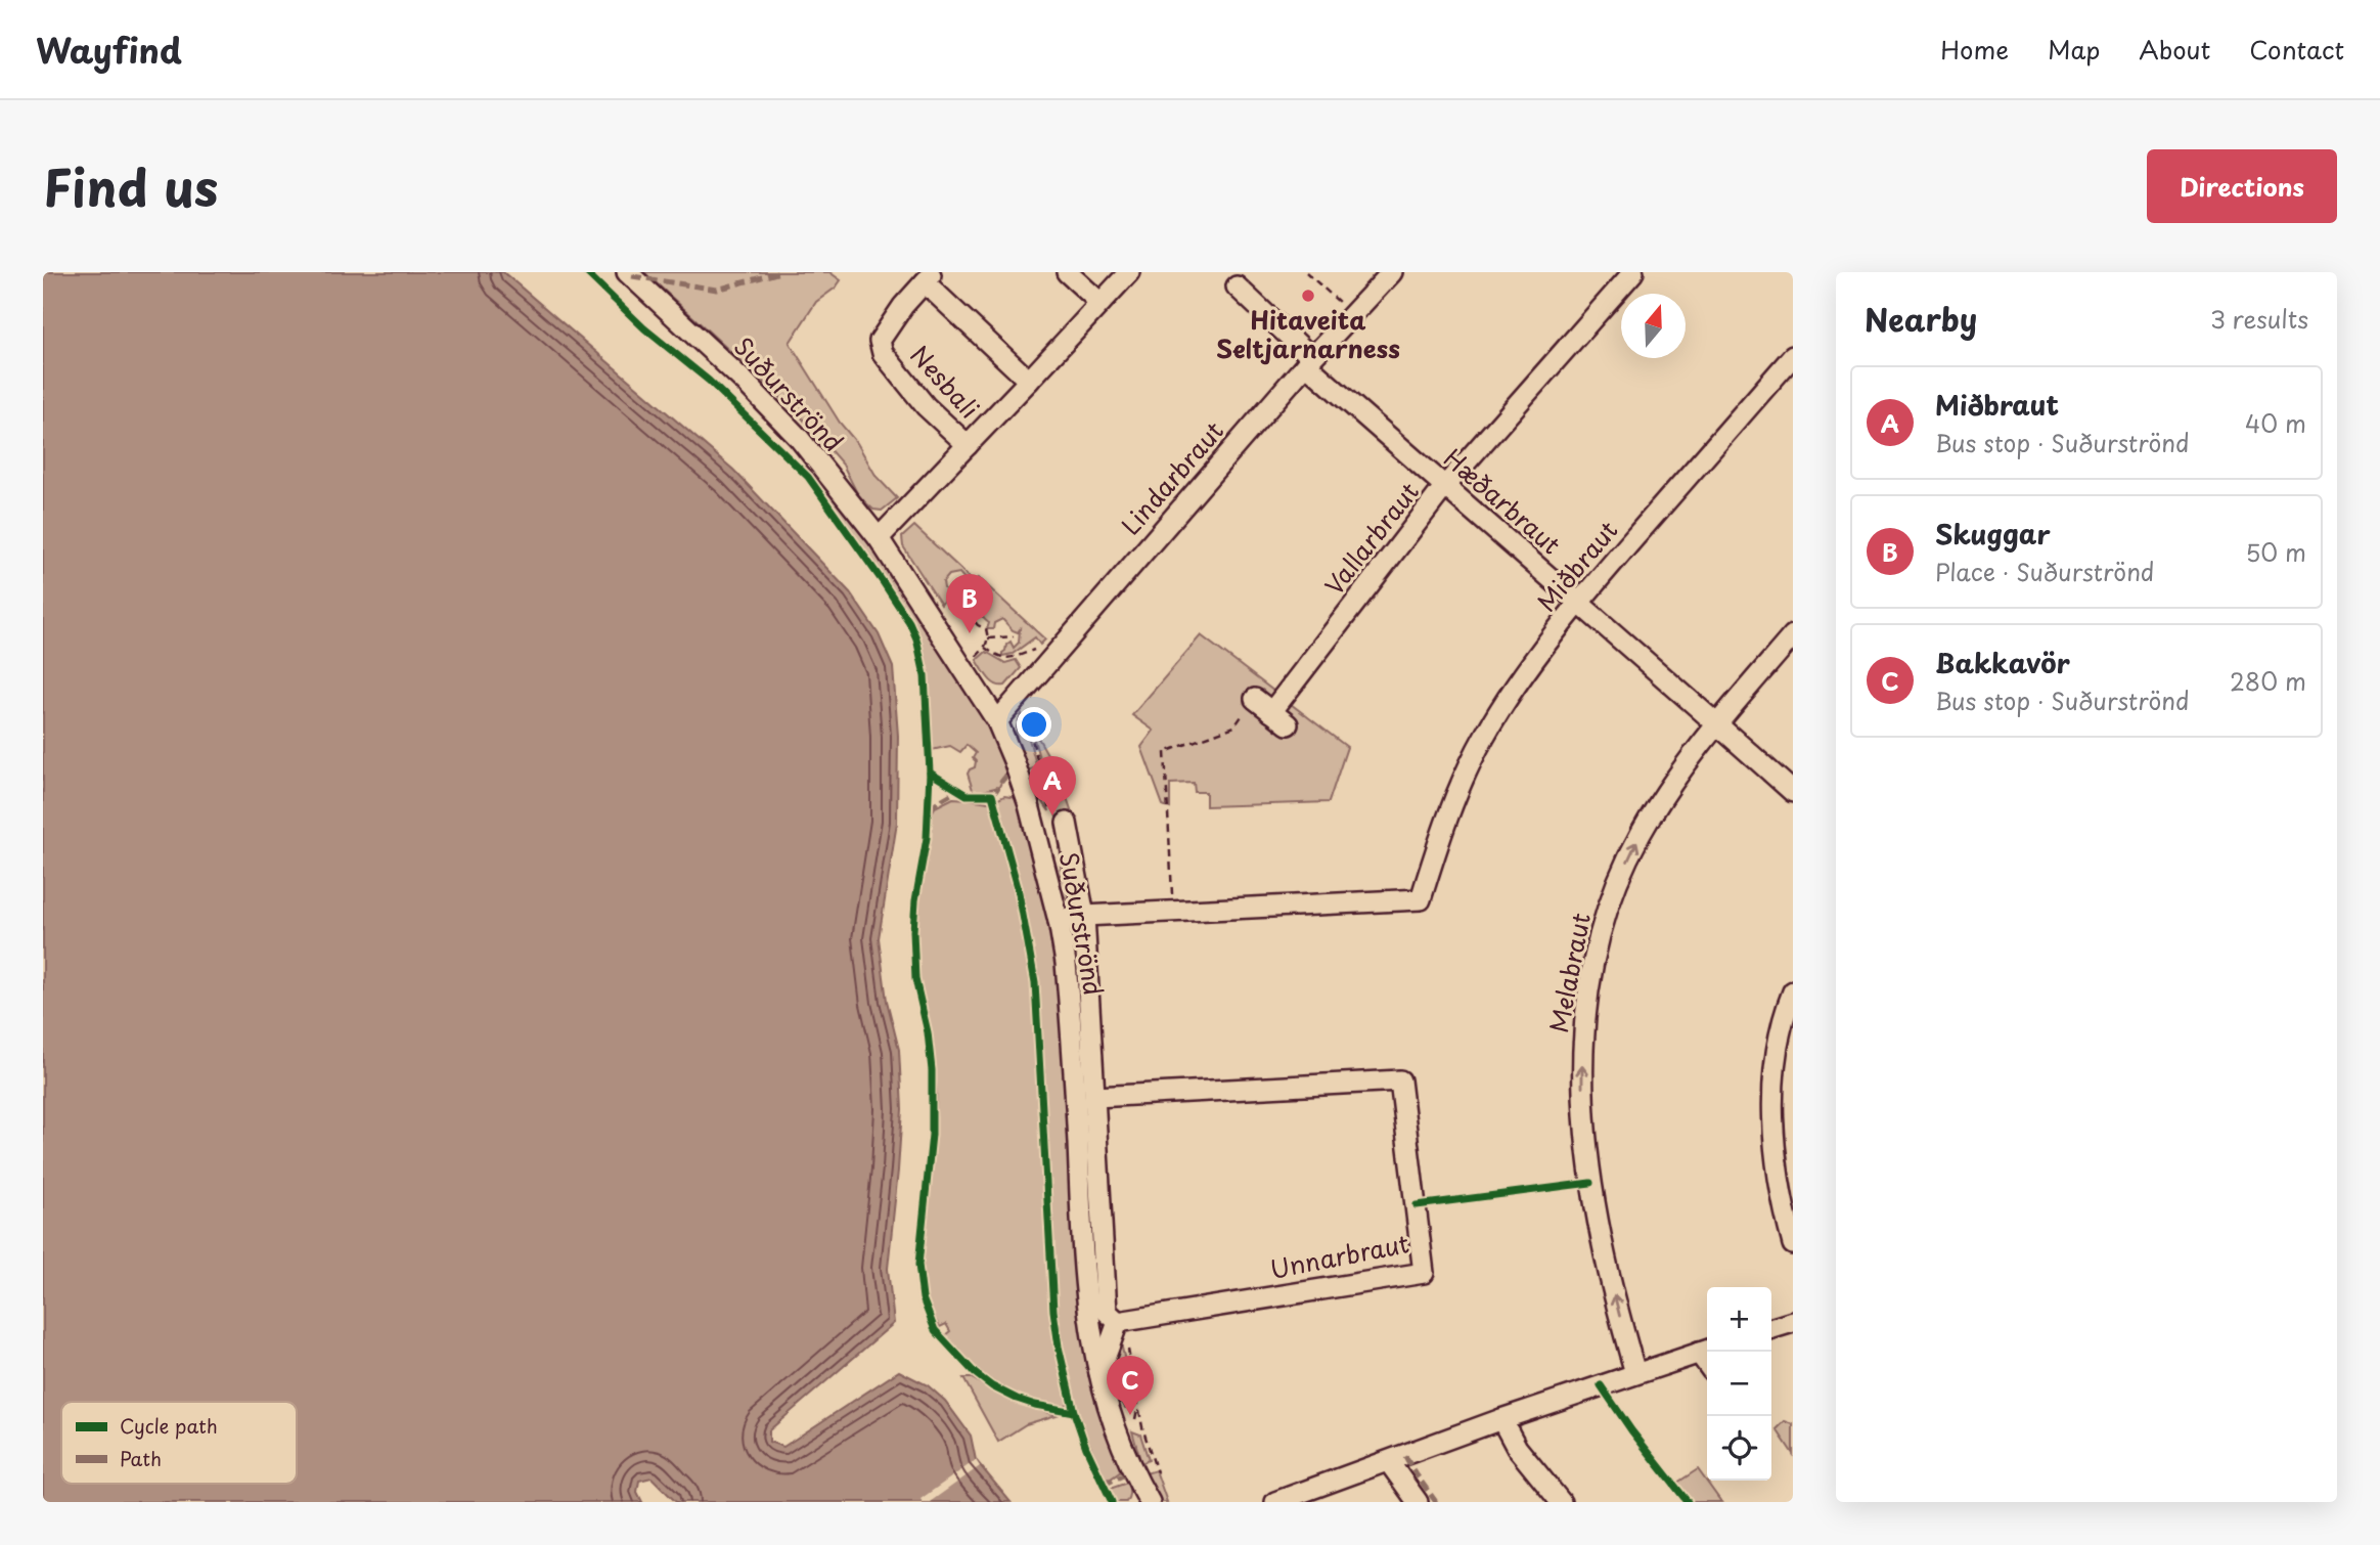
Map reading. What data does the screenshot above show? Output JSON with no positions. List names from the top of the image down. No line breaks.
{"streets":{"street":["Nesbali","Suðurströnd","Lindarbraut","Hæðarbraut","Vallarbraut","Miðbraut","Melabraut","Unnarbraut"]},"crossings":[["Nesbali","Suðurströnd"],["Suðurströnd","Lindarbraut"],["Suðurströnd","Miðbraut"],["Lindarbraut","Hæðarbraut"],["Hæðarbraut","Vallarbraut"],["Hæðarbraut","Miðbraut"],["Hæðarbraut","Melabraut"]],"one_way":["Melabraut"],"places":["Hitaveita Seltjarnarness"],"legend":["Cycle path","Path"],"north":"top","page":{"header":"Wayfind","nav":["Home","Map","About","Contact"],"title":"Find us","buttons":"Directions","heading":["Nearby","3 results"],"list":[{"mark":"A","name":"Miðbraut","note":"Bus stop · Suðurströnd","value":"40 m"},{"mark":"B","name":"Skuggar","note":"Place · Suðurströnd","value":"50 m"},{"mark":"C","name":"Bakkavör","note":"Bus stop · Suðurströnd","value":"280 m"}],"pins":["B","A","C"],"map_buttons":["+","−"]}}
